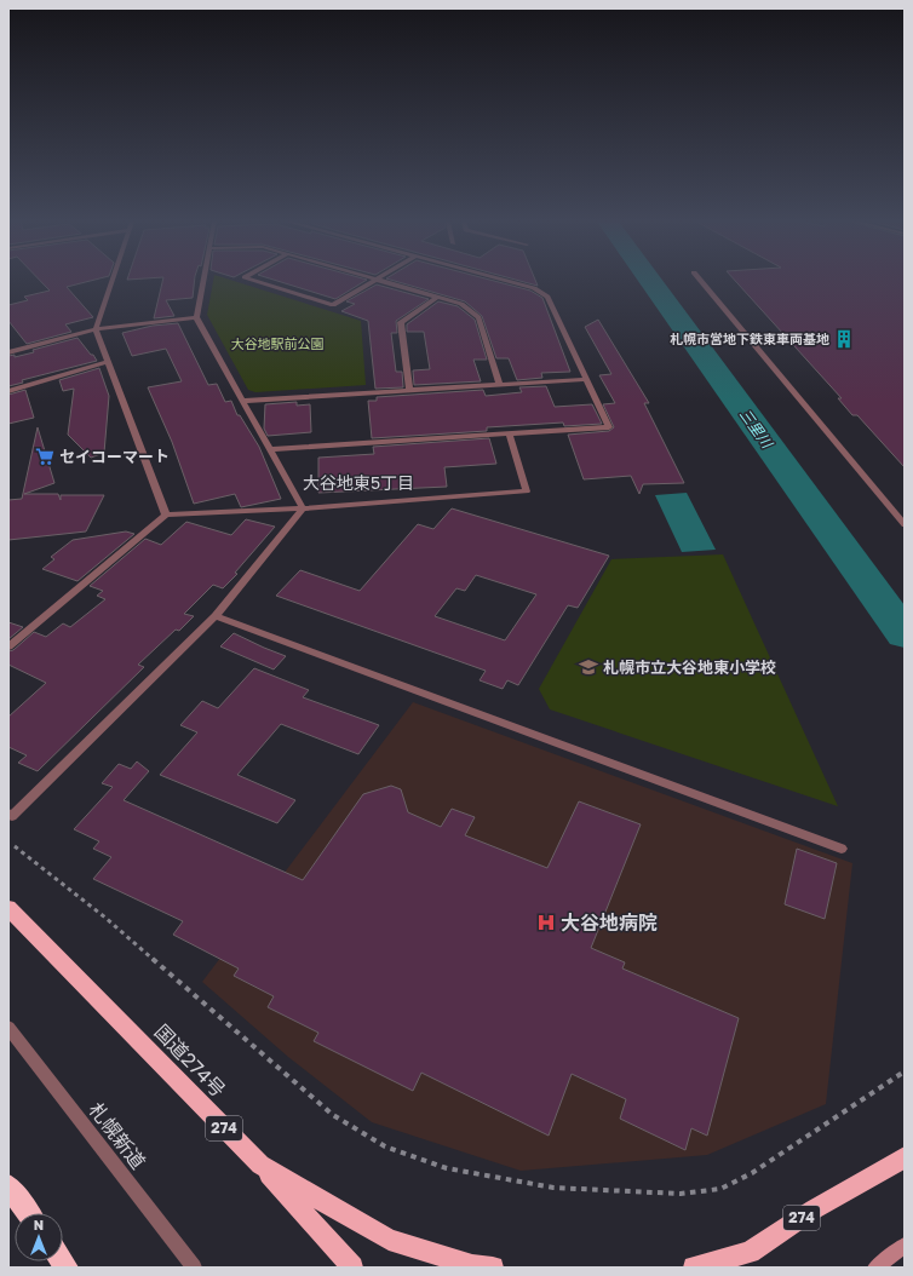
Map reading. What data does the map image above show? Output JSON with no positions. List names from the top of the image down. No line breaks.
{"streets":{"highway":["国道274号","274"],"street":["札幌新道"]},"districts":["大谷地東5丁目"],"water":["三里川"],"parks":["大谷地駅前公園"],"places":{"building":["札幌市営地下鉄東車両基地"],"supermarket":["セイコーマート"],"school or university":["札幌市立大谷地東小学校"],"hospital":["大谷地病院"]},"north":"top"}
